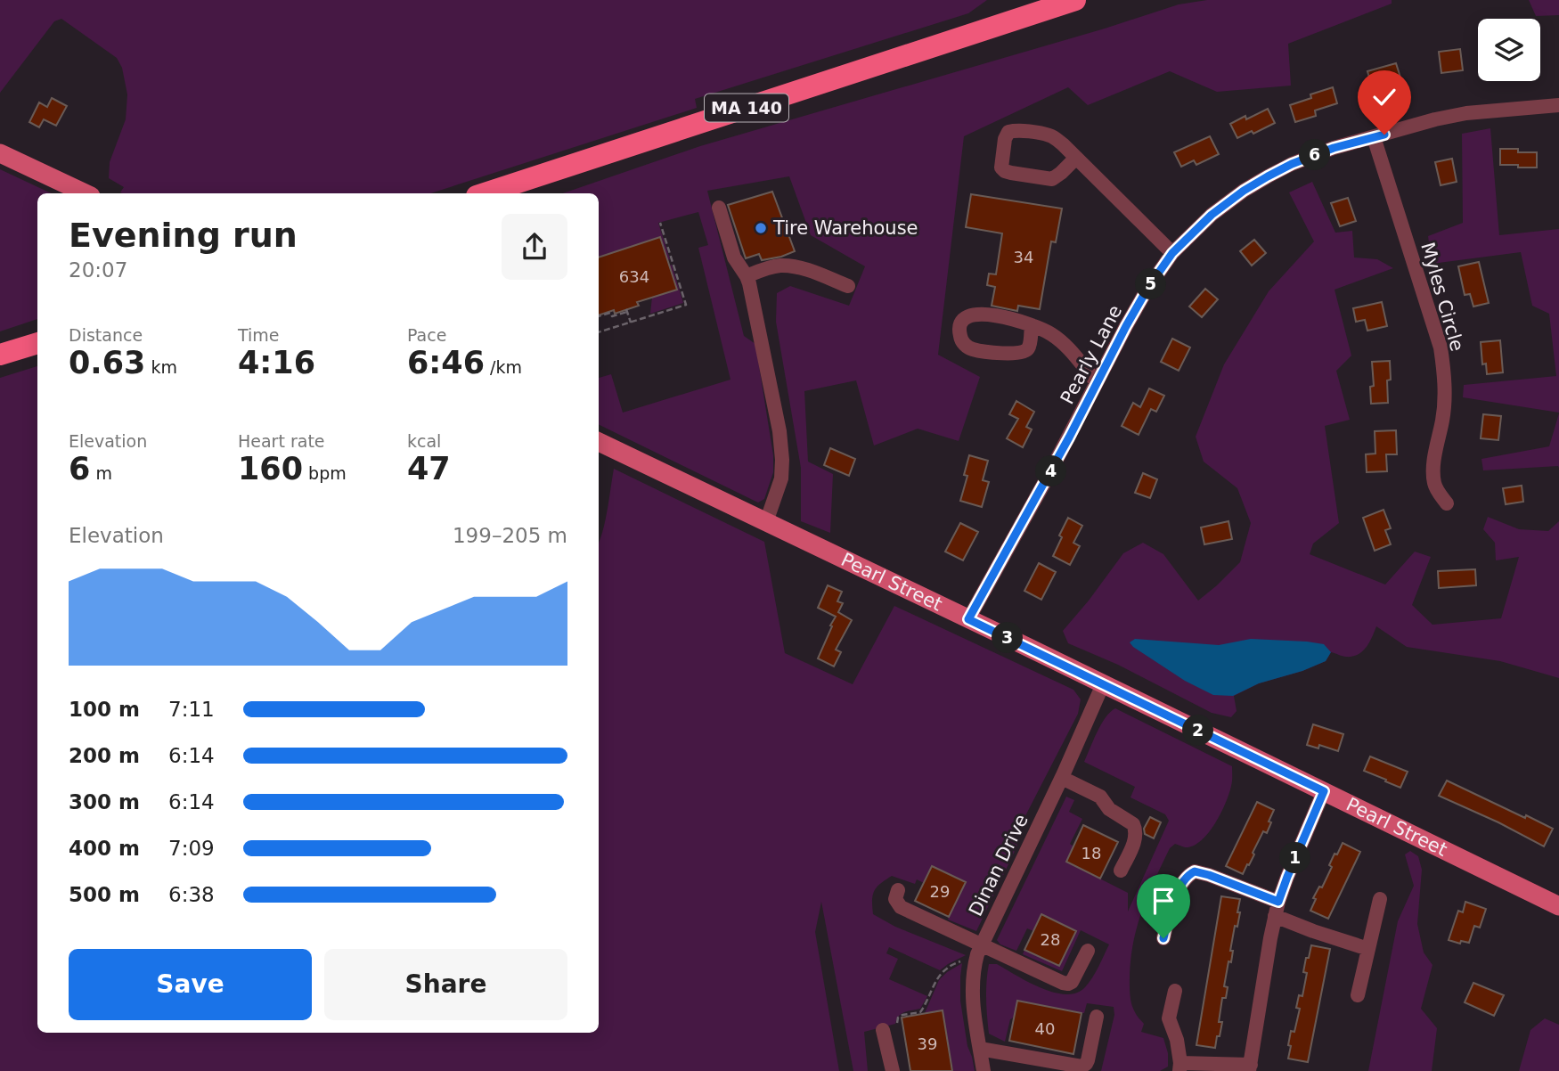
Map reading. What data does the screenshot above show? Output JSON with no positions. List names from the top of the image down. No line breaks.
{"streets":{"highway":["MA 140"],"main road":["Pearl Street"],"street":["Myles Circle","Pearly Lane","Dinan Drive"]},"crossings":[["Myles Circle","Pearly Lane"],["Pearly Lane","Pearl Street"],["Pearl Street","Dinan Drive"]],"places":["Tire Warehouse"],"house_numbers":["34","634","18","29","28","40","39"],"page":{"pins":["6","5","4","3","2","1"],"heading":["Evening run","20:07"],"stats":[["Distance","0.63 km"],["Time","4:16"],["Pace","6:46 /km"],["Elevation","6 m"],["Heart rate","160 bpm"],["kcal","47"]],"chart":["Elevation","199–205 m"],"list":[{"name":"100 m","note":"7:11"},{"name":"200 m","note":"6:14"},{"name":"300 m","note":"6:14"},{"name":"400 m","note":"7:09"},{"name":"500 m","note":"6:38"}],"buttons":["Save","Share"]}}
